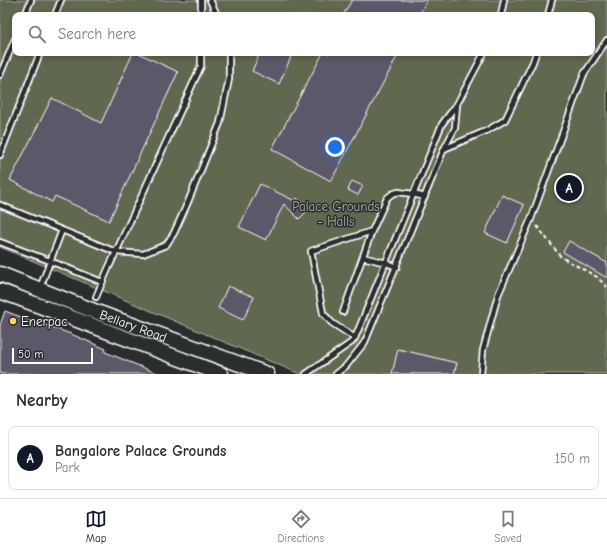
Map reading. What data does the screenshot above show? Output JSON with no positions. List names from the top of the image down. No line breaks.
{"streets":{"main road":["Bellary Road"]},"parks":["Palace Grounds - Halls"],"places":["Enerpac"],"scale_bar":"50 m","page":{"search":"Search here","pins":"A","scale":"50 m","heading":"Nearby","list":[{"mark":"A","name":"Bangalore Palace Grounds","note":"Park","value":"150 m"}],"nav":["Map","Directions","Saved"]}}
